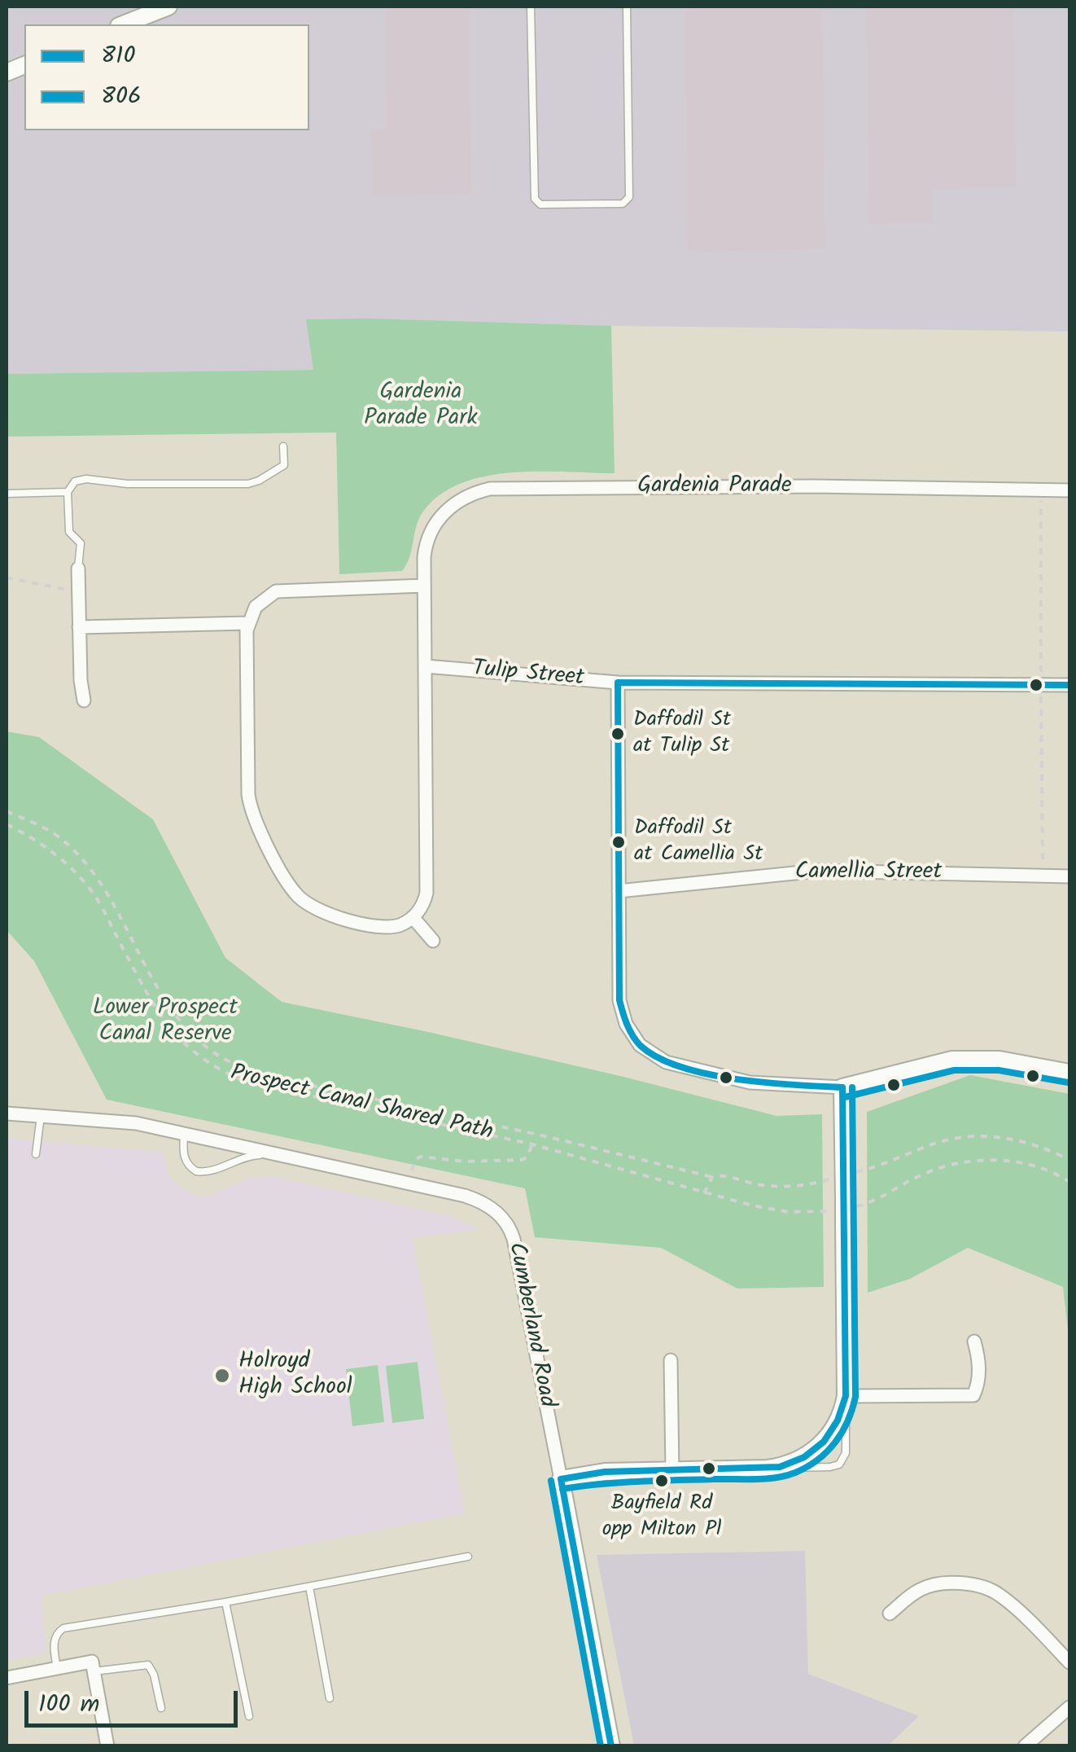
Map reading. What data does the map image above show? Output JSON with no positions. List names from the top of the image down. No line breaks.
{"streets":{"street":["Gardenia Parade","Tulip Street","Camellia Street","Cumberland Road"],"path":["Prospect Canal Shared Path"]},"crossings":[["Gardenia Parade","Tulip Street"]],"parks":["Gardenia Parade Park","Lower Prospect Canal Reserve"],"places":["Daffodil St at Tulip St","Daffodil St at Camellia St","Holroyd High School","Bayfield Rd opp Milton Pl"],"lines":["transit line 810","transit line 806"],"legend":["810","806"],"scale_bar":"100 m"}
